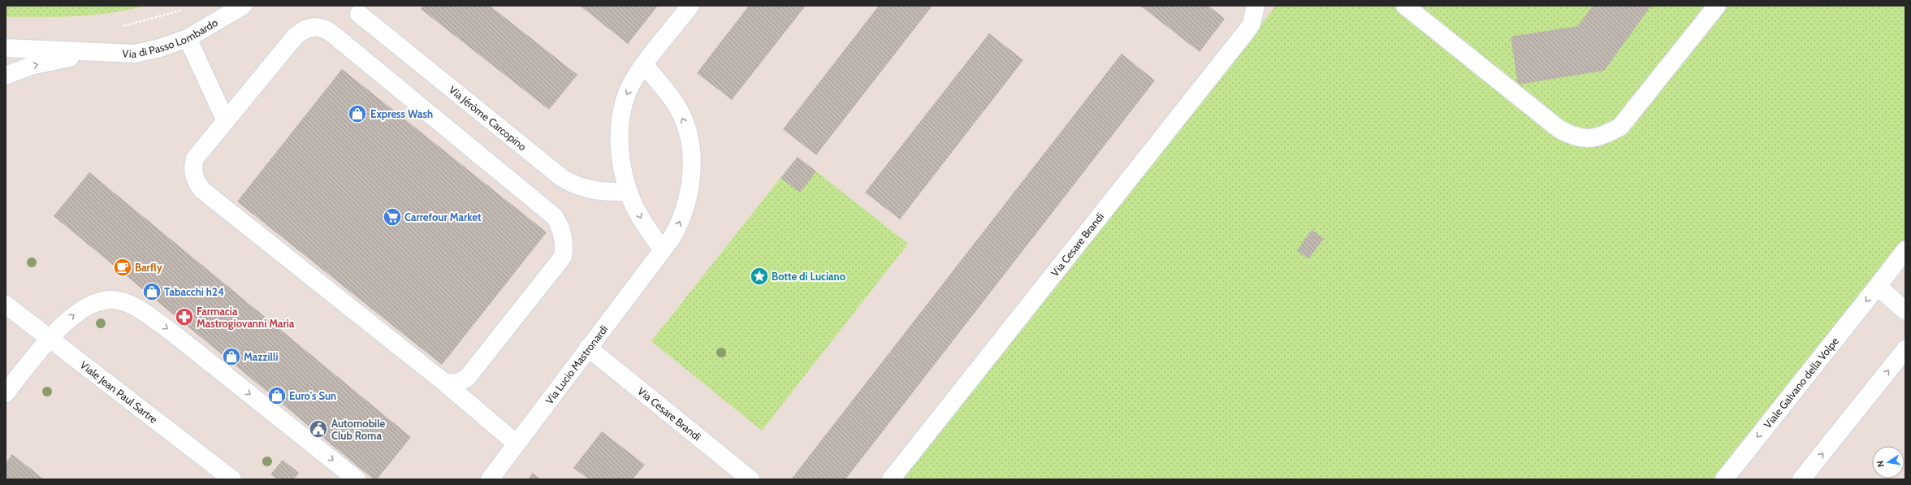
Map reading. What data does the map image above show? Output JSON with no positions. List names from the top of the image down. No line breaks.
{"streets":{"street":["Via di Passo Lombardo","Via Jéròme Carcopino","Via Cesare Brandi","Via Lucio Mastronardi","Viale Galvano della Volpe","Viale Jean Paul Sartre"]},"crossings":[["Via Cesare Brandi","Via Lucio Mastronardi"]],"places":{"shop":["Express Wash","Tabacchi h24","Mazzilli","Euro's Sun"],"supermarket":["Carrefour Market"],"cafe":["Barfly"],"place":["Botte di Luciano"],"pharmacy":["Farmacia Mastrogiovanni Maria"],"public building":["Automobile Club Roma"]},"north":"left"}
